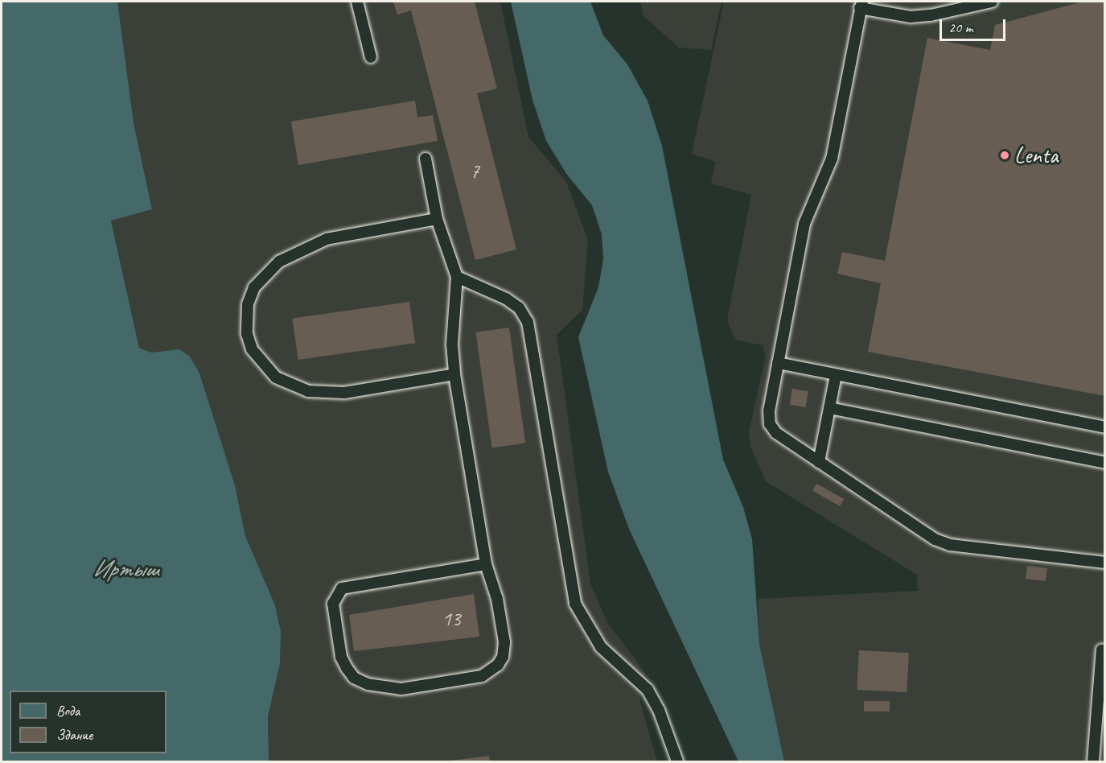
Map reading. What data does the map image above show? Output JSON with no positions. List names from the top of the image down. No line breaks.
{"water":["Иртыш"],"places":["Lenta"],"house_numbers":["7","13"],"legend":["Вода","Здание"],"scale_bar":"20 m"}
